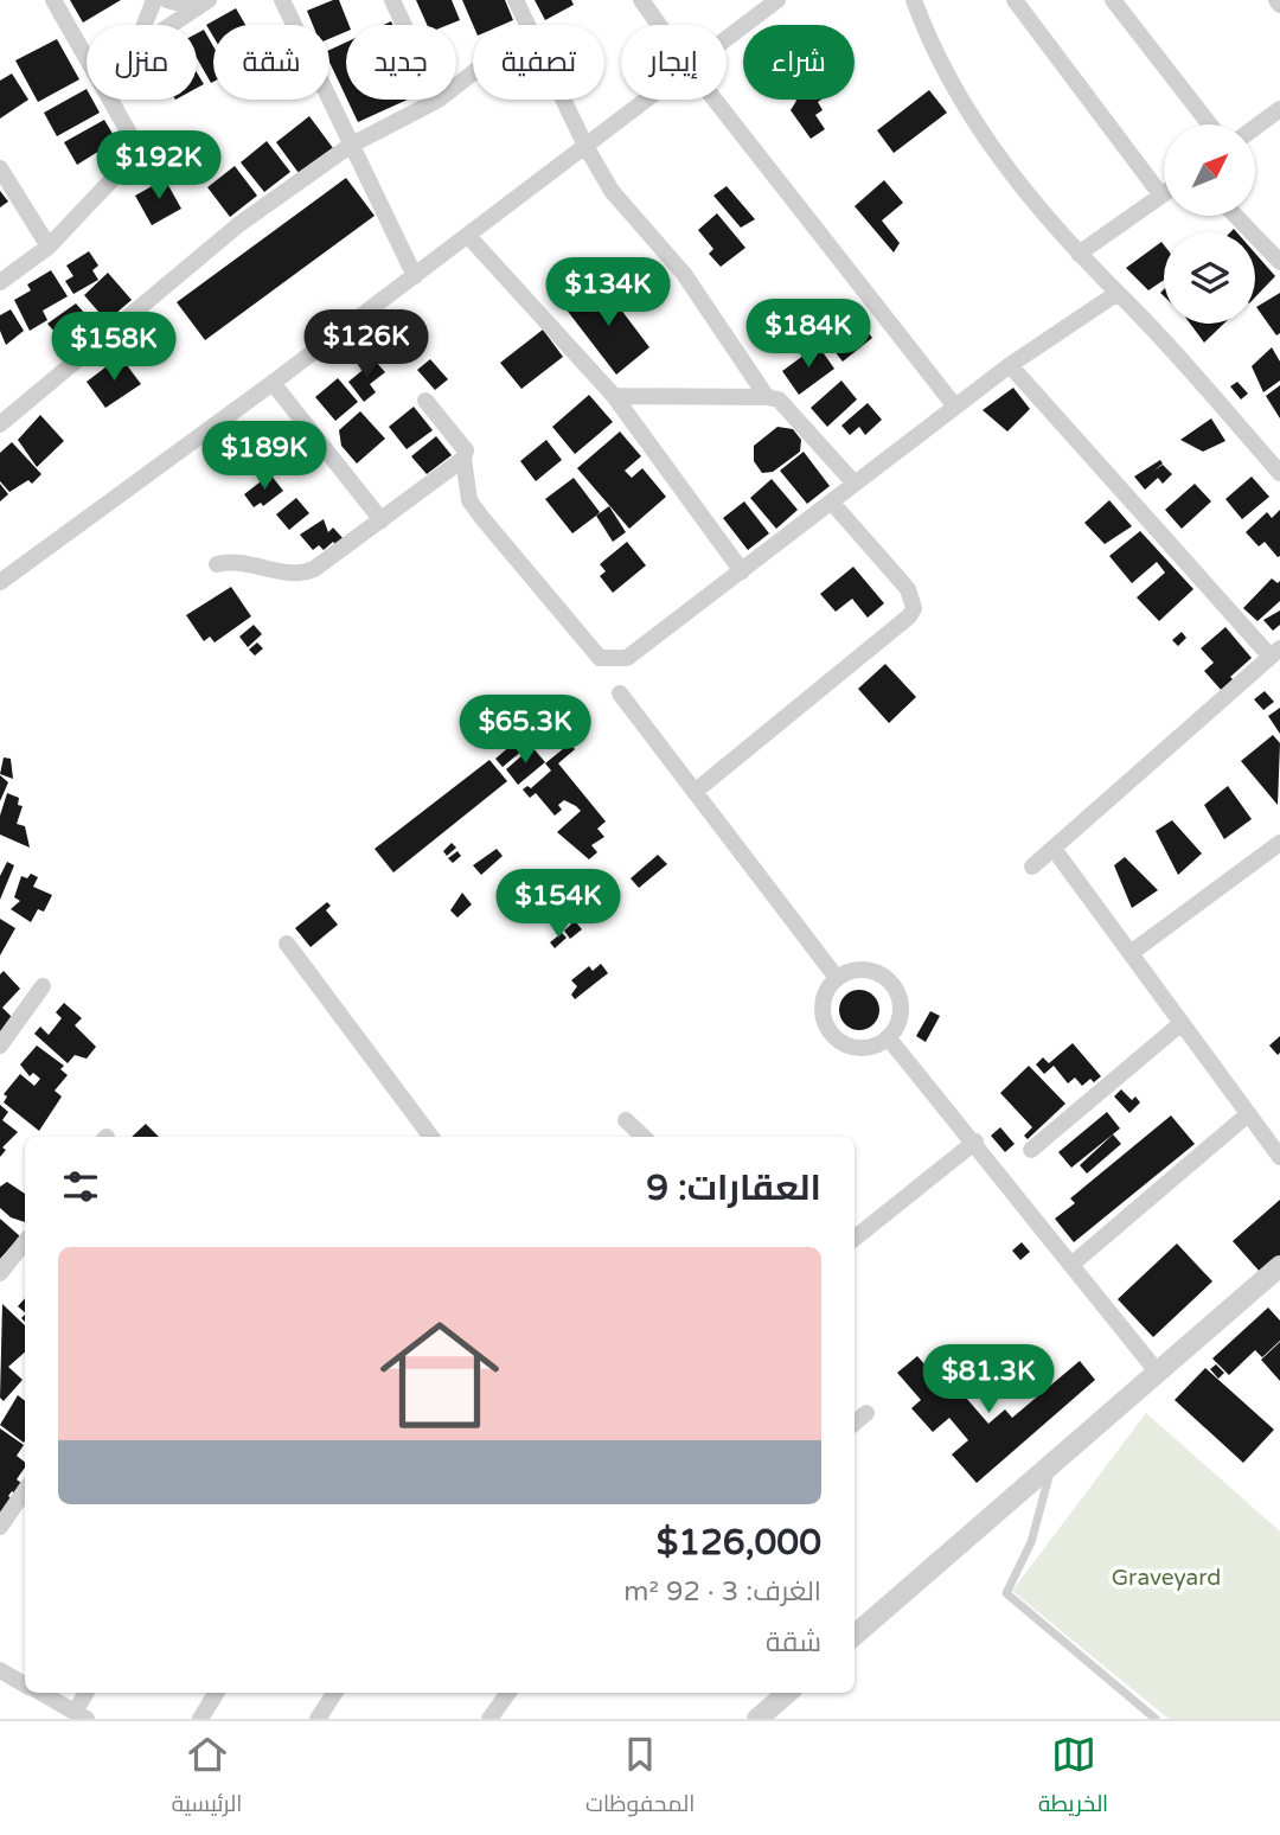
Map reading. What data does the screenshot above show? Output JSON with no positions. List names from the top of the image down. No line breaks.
{"parks":["Graveyard"],"north":"top right","page":{"chip":["شراء","إيجار","تصفية","جديد","شقة","منزل"],"price":["$192K","$134K","$184K","$126K","$158K","$189K","$65.3K","$154K","$81.3K"],"heading":"العقارات: 9","list":[{"name":"$126,000","note":"الغرف: 3 · 92 m² · شقة"}],"tabs":["الخريطة","المحفوظات","الرئيسية"]}}
